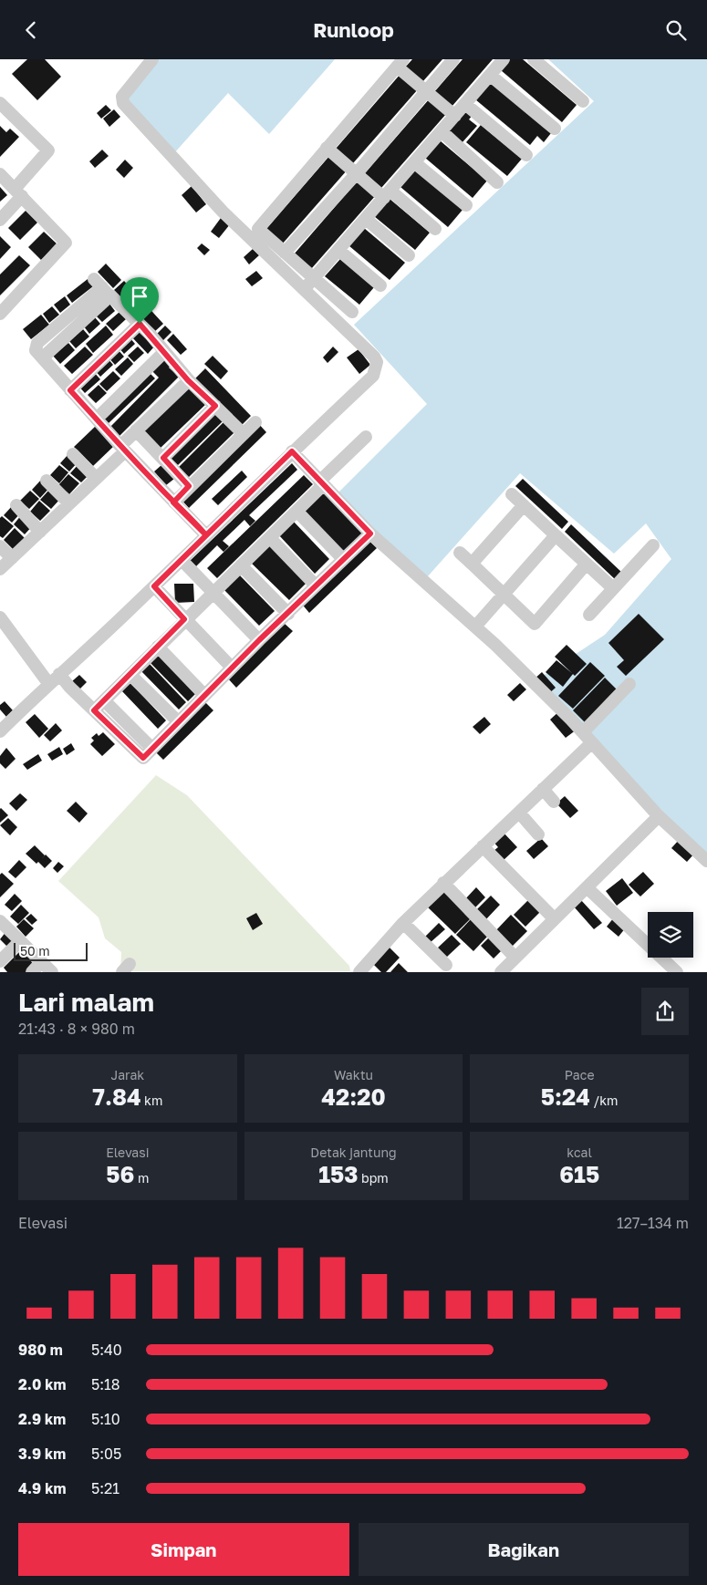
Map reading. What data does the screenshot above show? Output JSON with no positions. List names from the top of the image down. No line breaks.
{"scale_bar":"50 m","page":{"header":"Runloop","scale":"50 m","heading":["Lari malam","21:43 · 8 × 980 m"],"stats":[["Jarak","7.84 km"],["Waktu","42:20"],["Pace","5:24 /km"],["Elevasi","56 m"],["Detak jantung","153 bpm"],["kcal","615"]],"chart":["Elevasi","127–134 m"],"list":[{"name":"980 m","note":"5:40"},{"name":"2.0 km","note":"5:18"},{"name":"2.9 km","note":"5:10"},{"name":"3.9 km","note":"5:05"},{"name":"4.9 km","note":"5:21"}],"buttons":["Simpan","Bagikan"]}}
